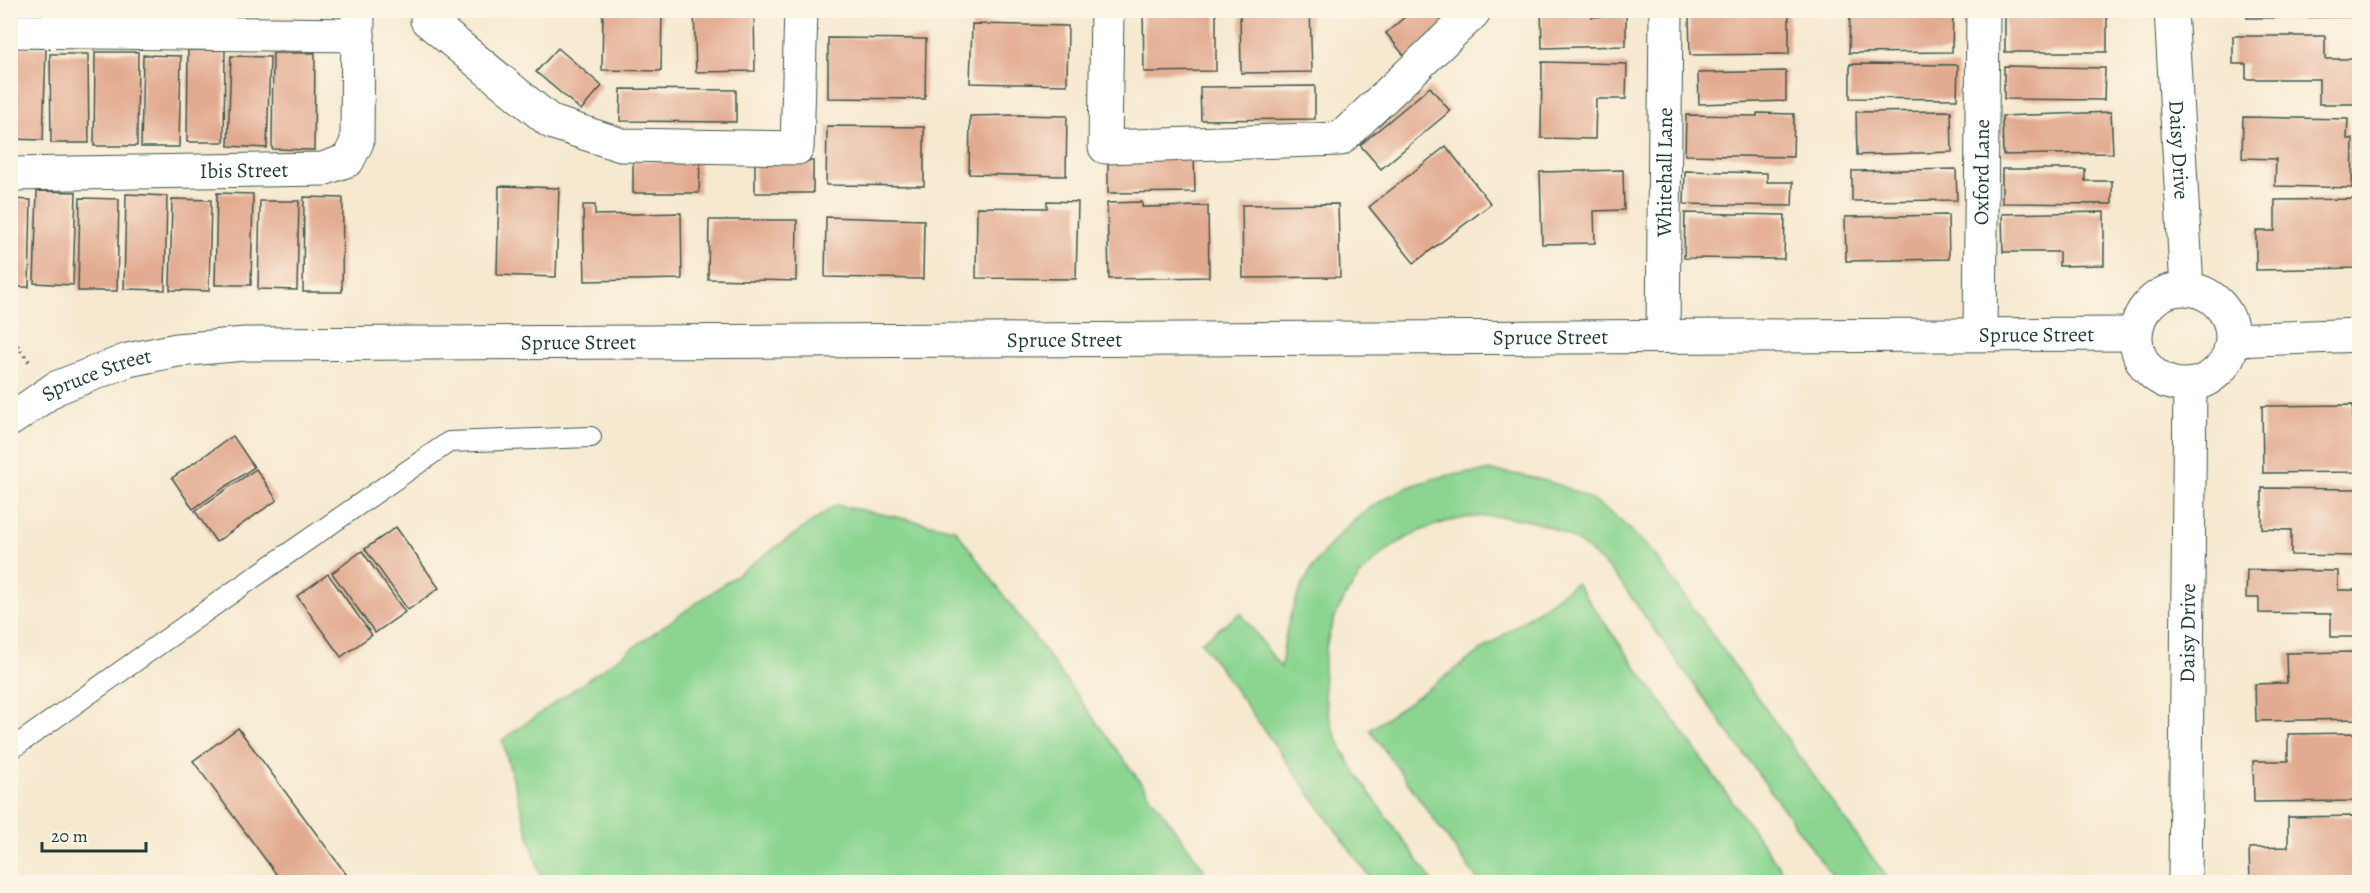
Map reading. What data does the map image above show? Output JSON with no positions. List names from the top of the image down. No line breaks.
{"streets":{"street":["Daisy Drive","Ibis Street","Oxford Lane","Whitehall Lane","Spruce Street"]},"crossings":[["Daisy Drive","Spruce Street"],["Oxford Lane","Spruce Street"],["Whitehall Lane","Spruce Street"]],"scale_bar":"20 m"}
